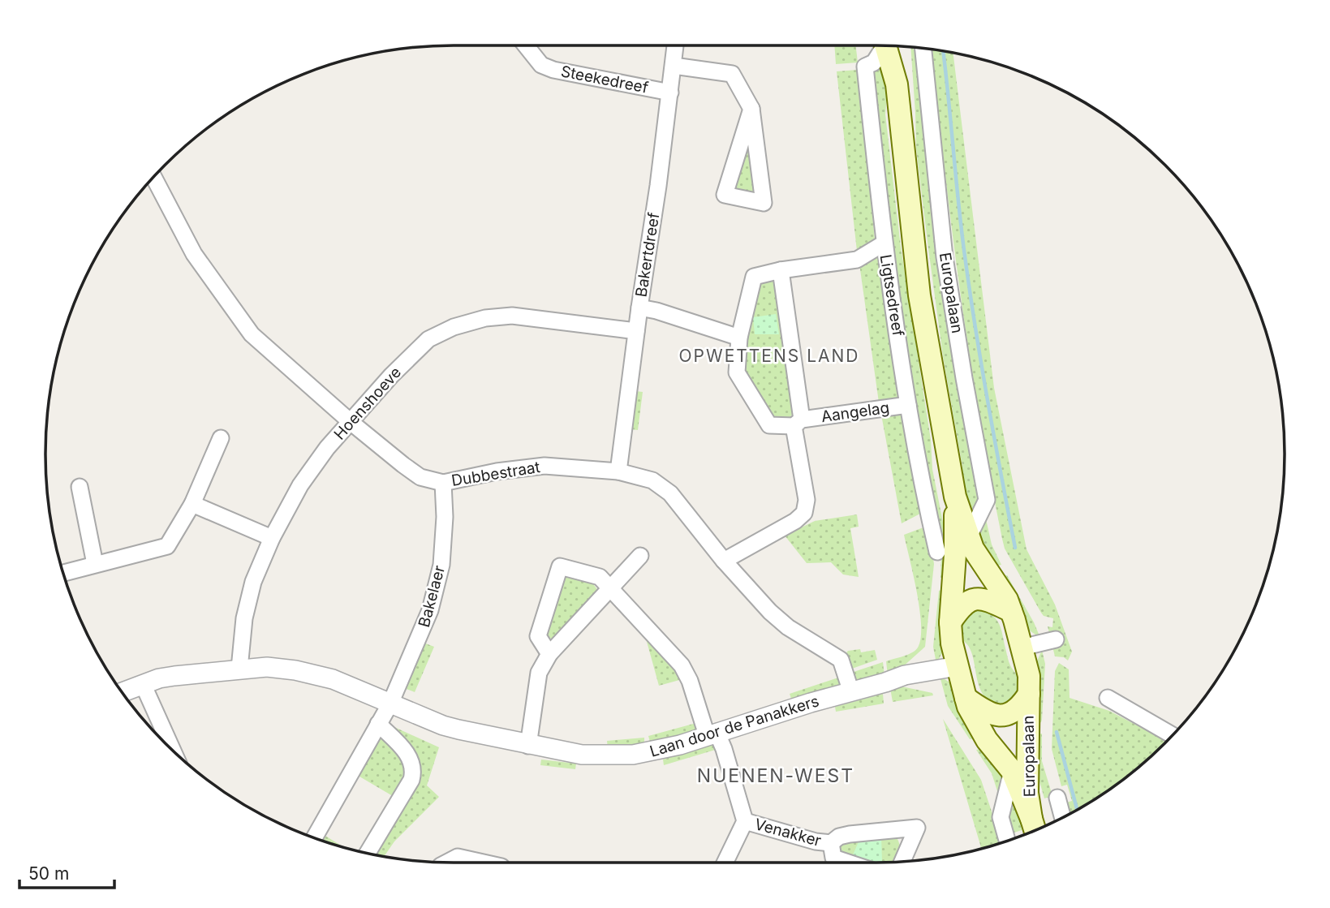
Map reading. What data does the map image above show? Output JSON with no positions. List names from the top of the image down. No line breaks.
{"streets":{"main road":["Europalaan"],"street":["Steekedreef","Bakertdreef","Ligtsedreef","Hoenshoeve","Aangelag","Dubbestraat","Bakelaer","Laan door de Panakkers","Venakker"]},"crossings":[["Steekedreef","Bakertdreef"],["Bakertdreef","Hoenshoeve"],["Bakertdreef","Dubbestraat"],["Europalaan","Laan door de Panakkers"],["Ligtsedreef","Aangelag"],["Hoenshoeve","Dubbestraat"],["Hoenshoeve","Laan door de Panakkers"],["Aangelag","Dubbestraat"],["Dubbestraat","Bakelaer"],["Dubbestraat","Laan door de Panakkers"],["Bakelaer","Laan door de Panakkers"]],"districts":["OPWETTENS LAND","NUENEN-WEST"],"scale_bar":"50 m"}
